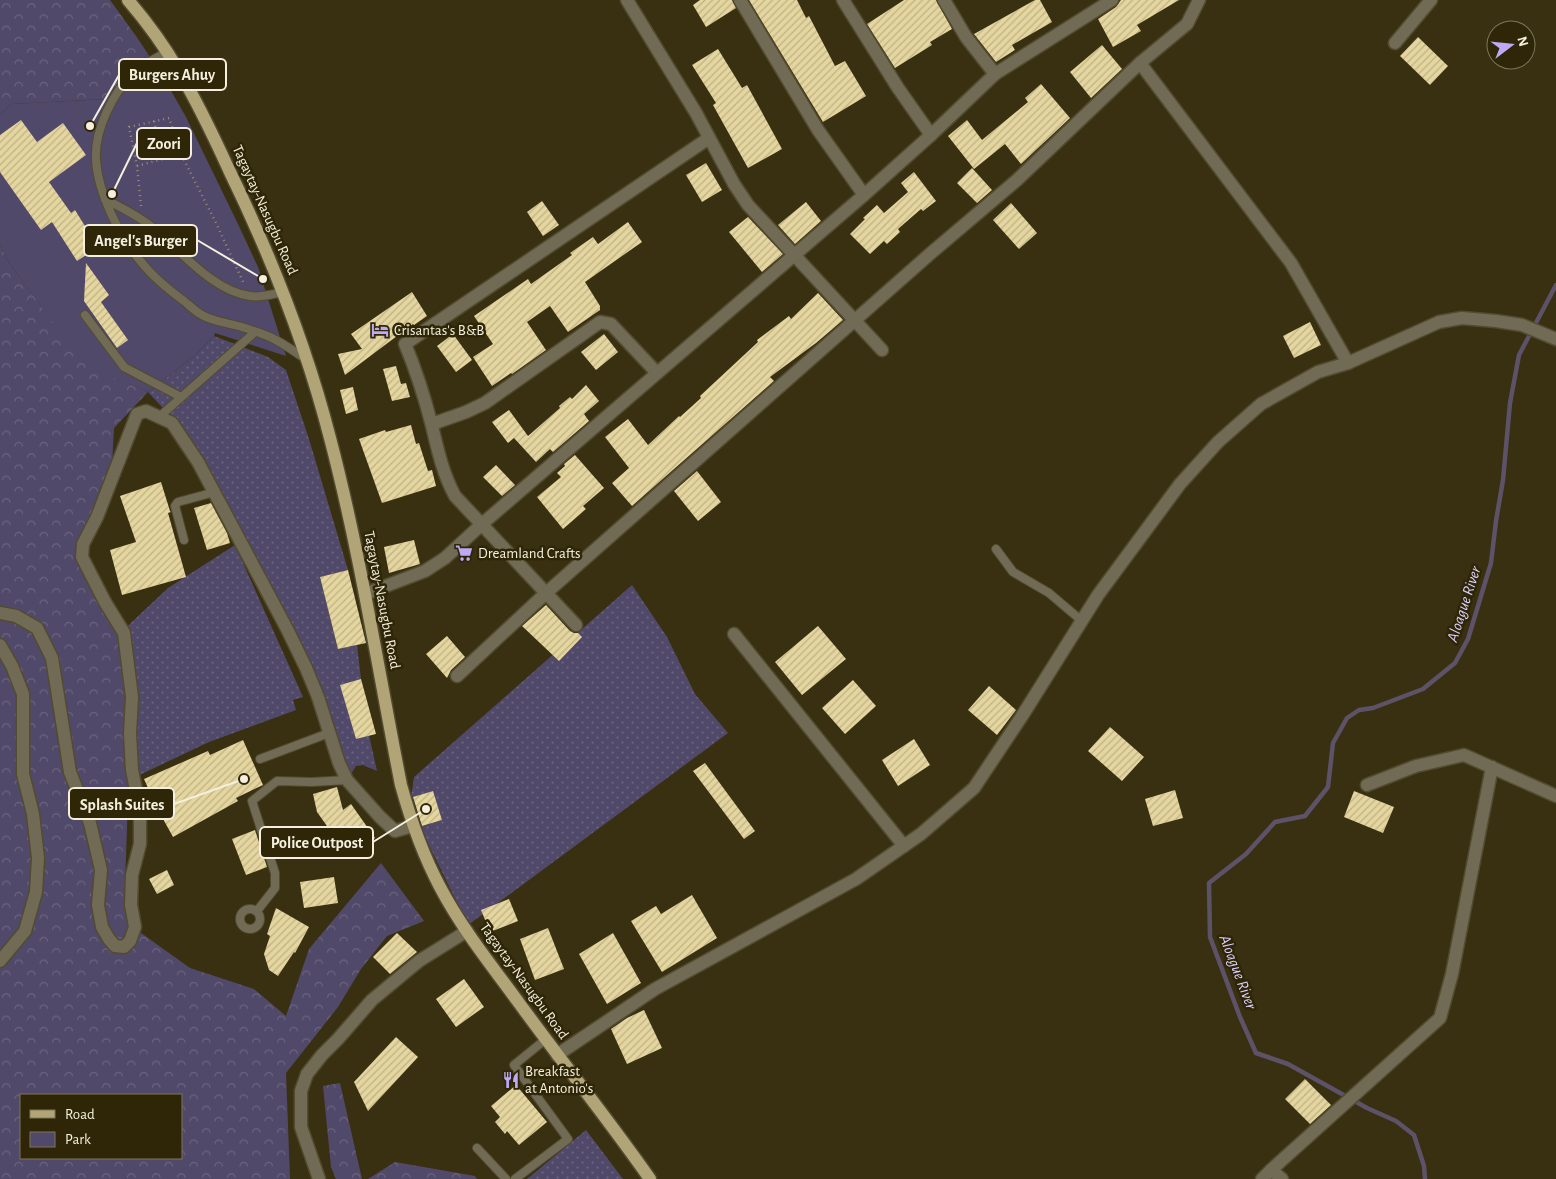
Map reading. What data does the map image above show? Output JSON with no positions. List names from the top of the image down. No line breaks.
{"streets":{"main road":["Tagaytay-Nasugbu Road"]},"water":["Aloague River"],"places":{"other":["Burgers Ahuy","Zoori","Angel's Burger","Splash Suites","Police Outpost"],"hotel":["Crisantas's B&B"],"supermarket":["Dreamland Crafts"],"restaurant":["Breakfast at Antonio's"]},"legend":["Road","Park"],"north":"right"}
